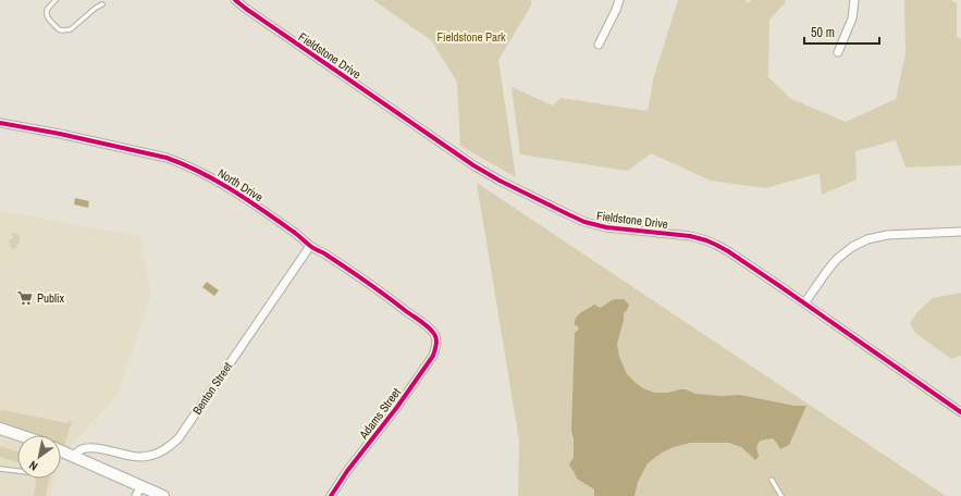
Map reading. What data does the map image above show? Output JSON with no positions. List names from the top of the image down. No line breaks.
{"streets":{"street":["Fieldstone Drive","North Drive","Benton Street","Adams Street"]},"crossings":[["North Drive","Benton Street"],["North Drive","Adams Street"]],"parks":["Fieldstone Park"],"places":{"supermarket":["Publix"]},"scale_bar":"50 m","north":"bottom left"}
